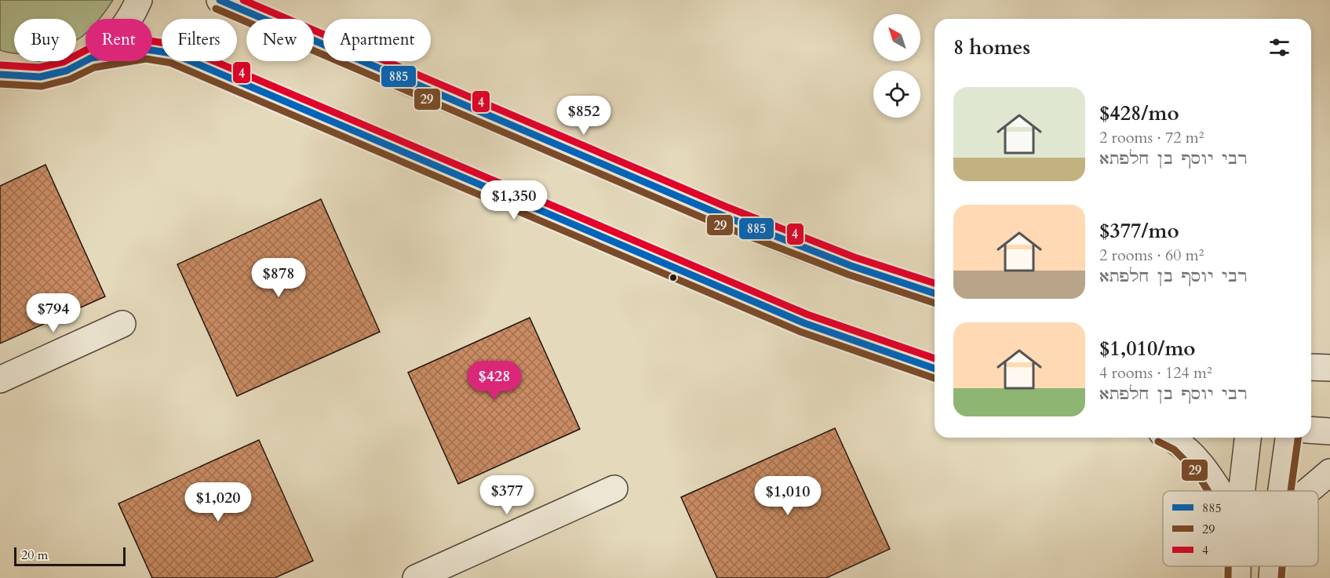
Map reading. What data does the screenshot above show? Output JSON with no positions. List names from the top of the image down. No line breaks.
{"lines":["transit line 885","transit line 4","transit line 29"],"legend":["885","29","4"],"scale_bar":"20 m","north":"top left","page":{"chip":["Buy","Rent","Filters","New","Apartment"],"heading":"8 homes","list":[{"name":"$428/mo","note":"2 rooms · 72 m² · רבי יוסף בן חלפתא"},{"name":"$377/mo","note":"2 rooms · 60 m² · רבי יוסף בן חלפתא"},{"name":"$1,010/mo","note":"4 rooms · 124 m² · רבי יוסף בן חלפתא"}],"price":["$852","$1,350","$878","$794","$428","$377","$1,010","$1,020"],"scale":"20 m"}}
